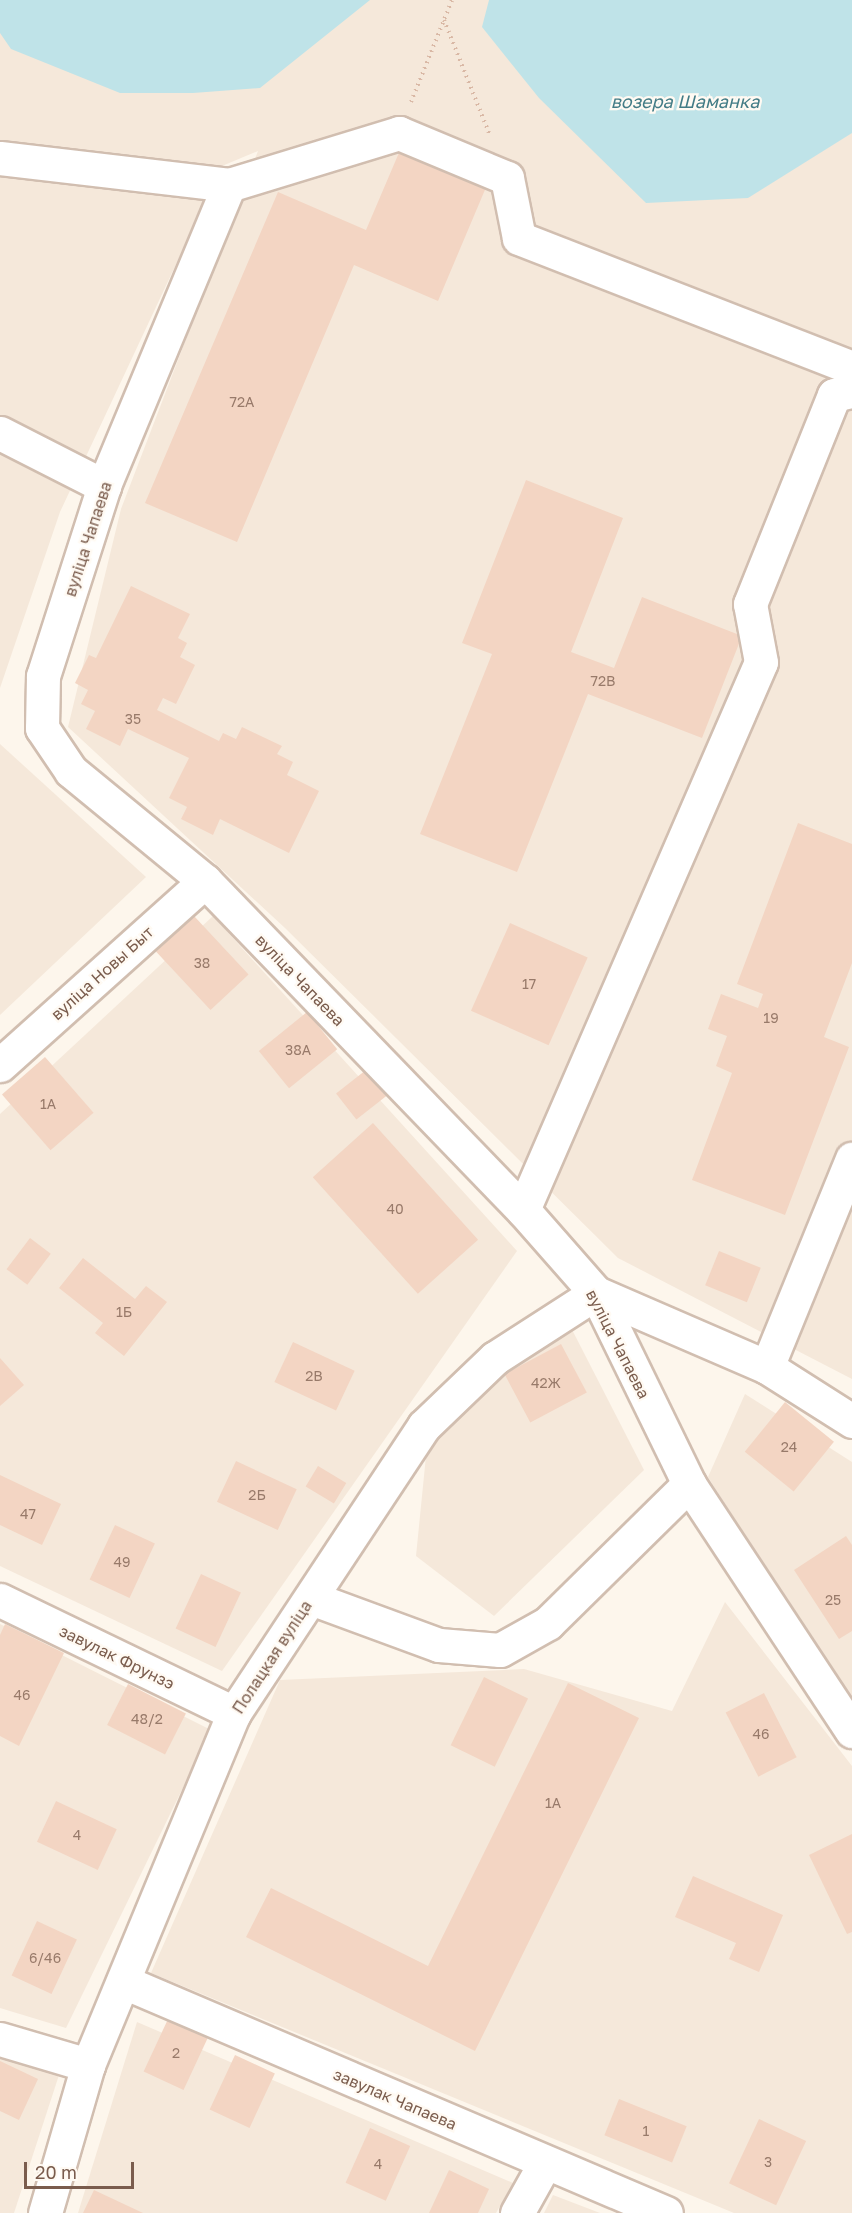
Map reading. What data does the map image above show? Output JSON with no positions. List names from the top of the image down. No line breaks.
{"streets":{"street":["вуліца Чапаева","вуліца Новы Быт","завулак Фрунзэ","Полацкая вуліца","завулак Чапаева"]},"crossings":[["вуліца Чапаева","вуліца Новы Быт"],["вуліца Чапаева","Полацкая вуліца"],["завулак Фрунзэ","Полацкая вуліца"],["Полацкая вуліца","завулак Чапаева"]],"water":["возера Шаманка"],"house_numbers":["72А","72В","35","38","17","19","38А","1А","40","1Б","2В","42Ж","24","2Б","47","49","25","46","48/2","46","1А","4","6/46","2","1","3","4"],"scale_bar":"20 m"}
